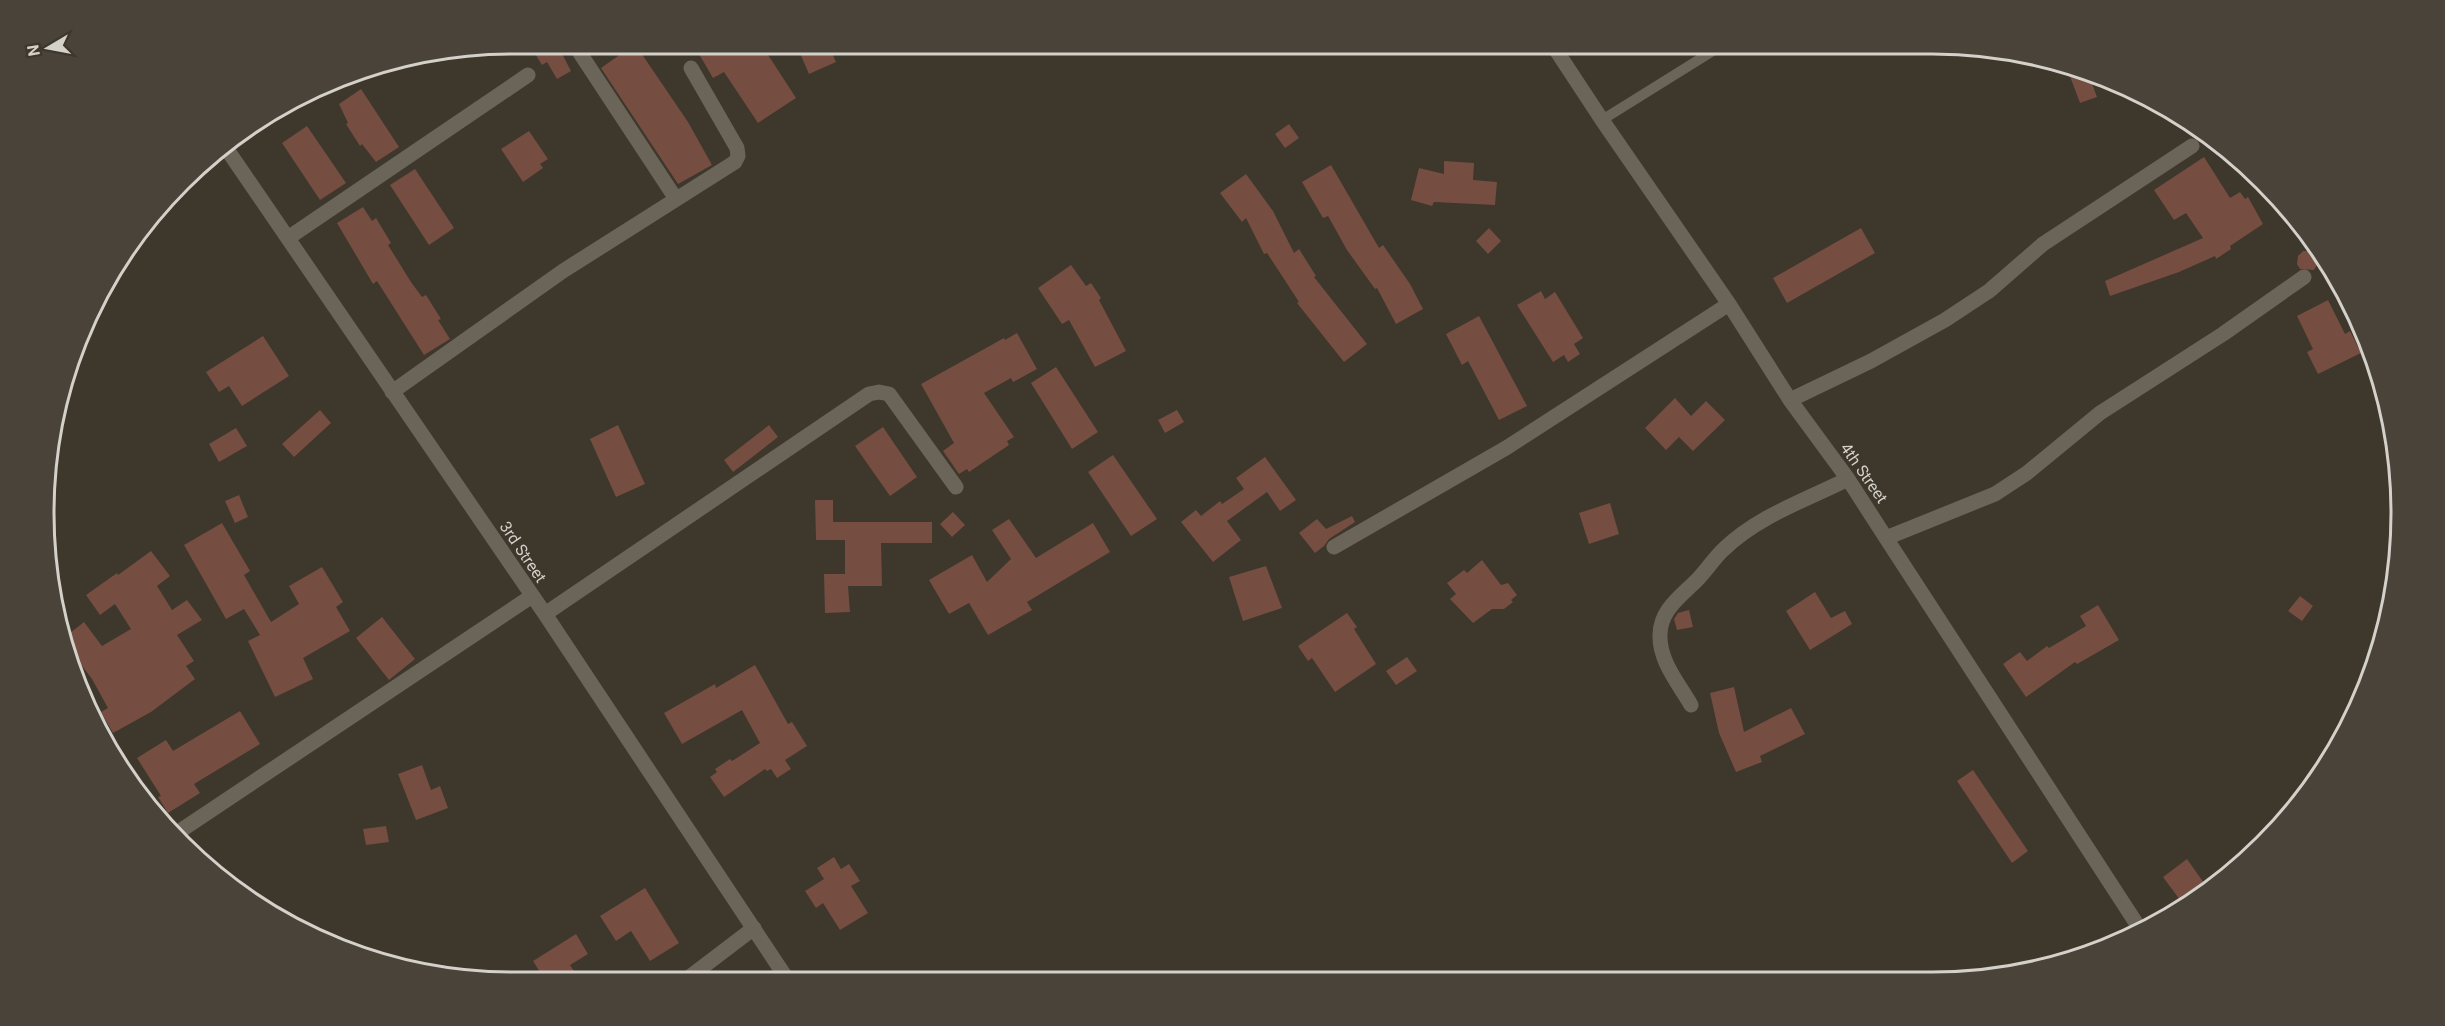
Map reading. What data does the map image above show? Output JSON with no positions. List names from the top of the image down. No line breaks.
{"streets":{"street":["4th Street","3rd Street"]},"north":"left"}
